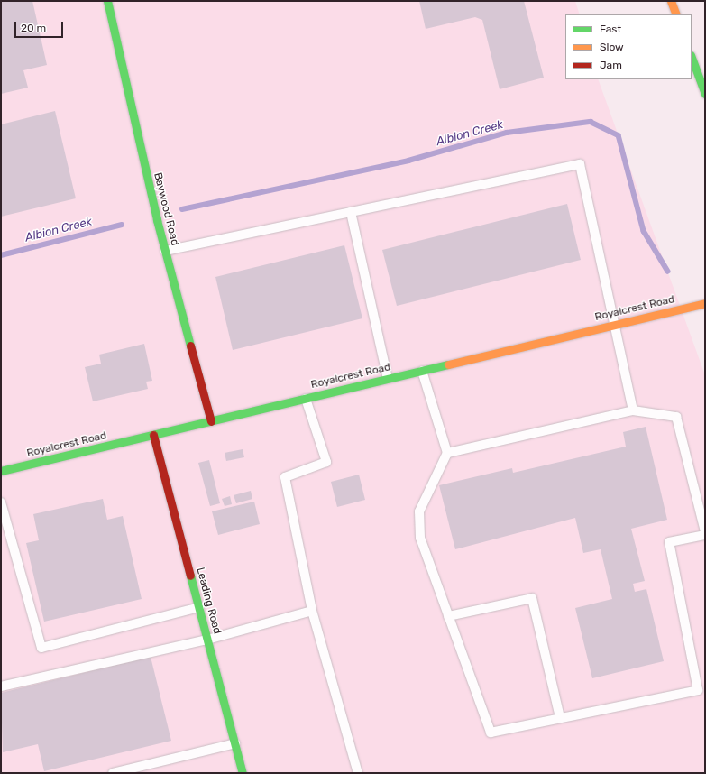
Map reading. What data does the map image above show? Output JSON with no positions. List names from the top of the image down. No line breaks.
{"streets":{"street":["Baywood Road","Royalcrest Road","Leading Road"]},"crossings":[["Baywood Road","Royalcrest Road"],["Royalcrest Road","Leading Road"]],"water":["Albion Creek"],"legend":["Fast","Slow","Jam"],"scale_bar":"20 m"}
